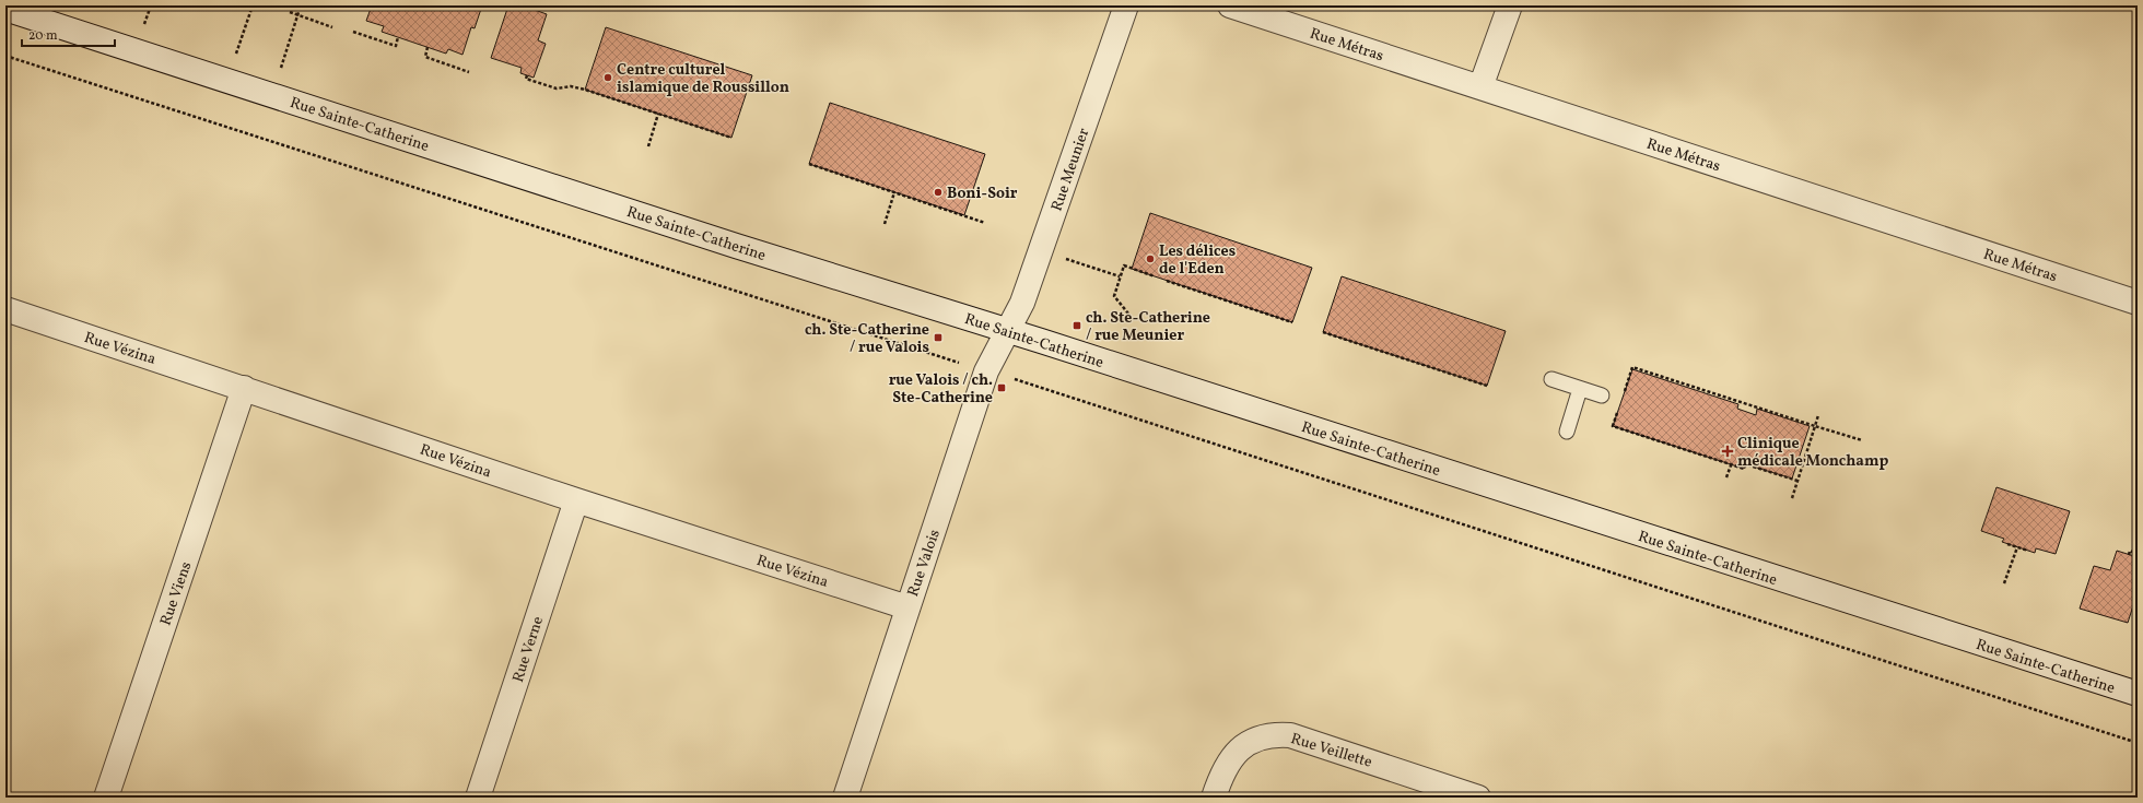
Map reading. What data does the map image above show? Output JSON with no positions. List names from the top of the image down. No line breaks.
{"streets":{"street":["Rue Métras","Rue Sainte-Catherine","Rue Meunier","Rue Vézina","Rue Valois","Rue Viens","Rue Verne","Rue Veillette"]},"crossings":[["Rue Sainte-Catherine","Rue Meunier"],["Rue Sainte-Catherine","Rue Valois"],["Rue Meunier","Rue Valois"],["Rue Vézina","Rue Valois"],["Rue Vézina","Rue Viens"],["Rue Vézina","Rue Verne"]],"places":{"other":["Centre culturel islamique de Roussillon","Boni-Soir","Les délices de l'Eden"],"transit":["ch. Ste-Catherine / rue Meunier","ch. Ste-Catherine / rue Valois","rue Valois / ch. Ste-Catherine"],"health":["Clinique médicale Monchamp"]},"scale_bar":"20 m"}
